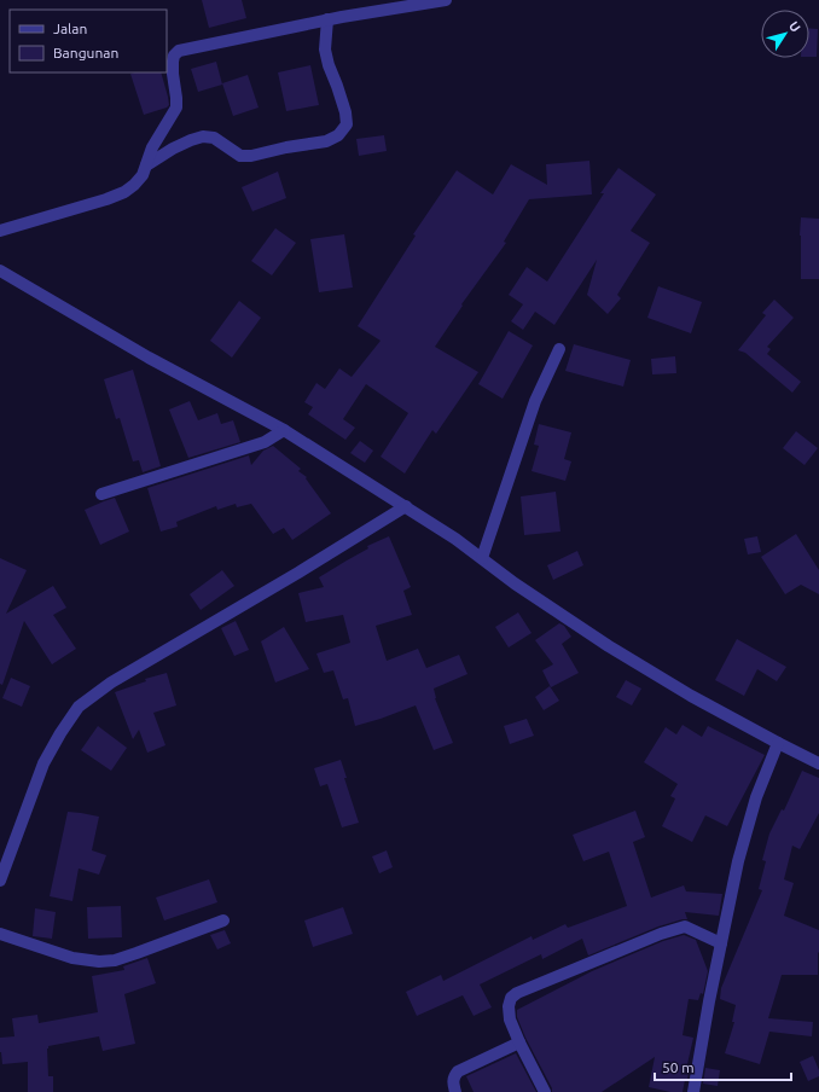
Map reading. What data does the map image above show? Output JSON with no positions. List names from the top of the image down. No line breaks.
{"legend":["Jalan","Bangunan"],"scale_bar":"50 m","north":"top right"}
